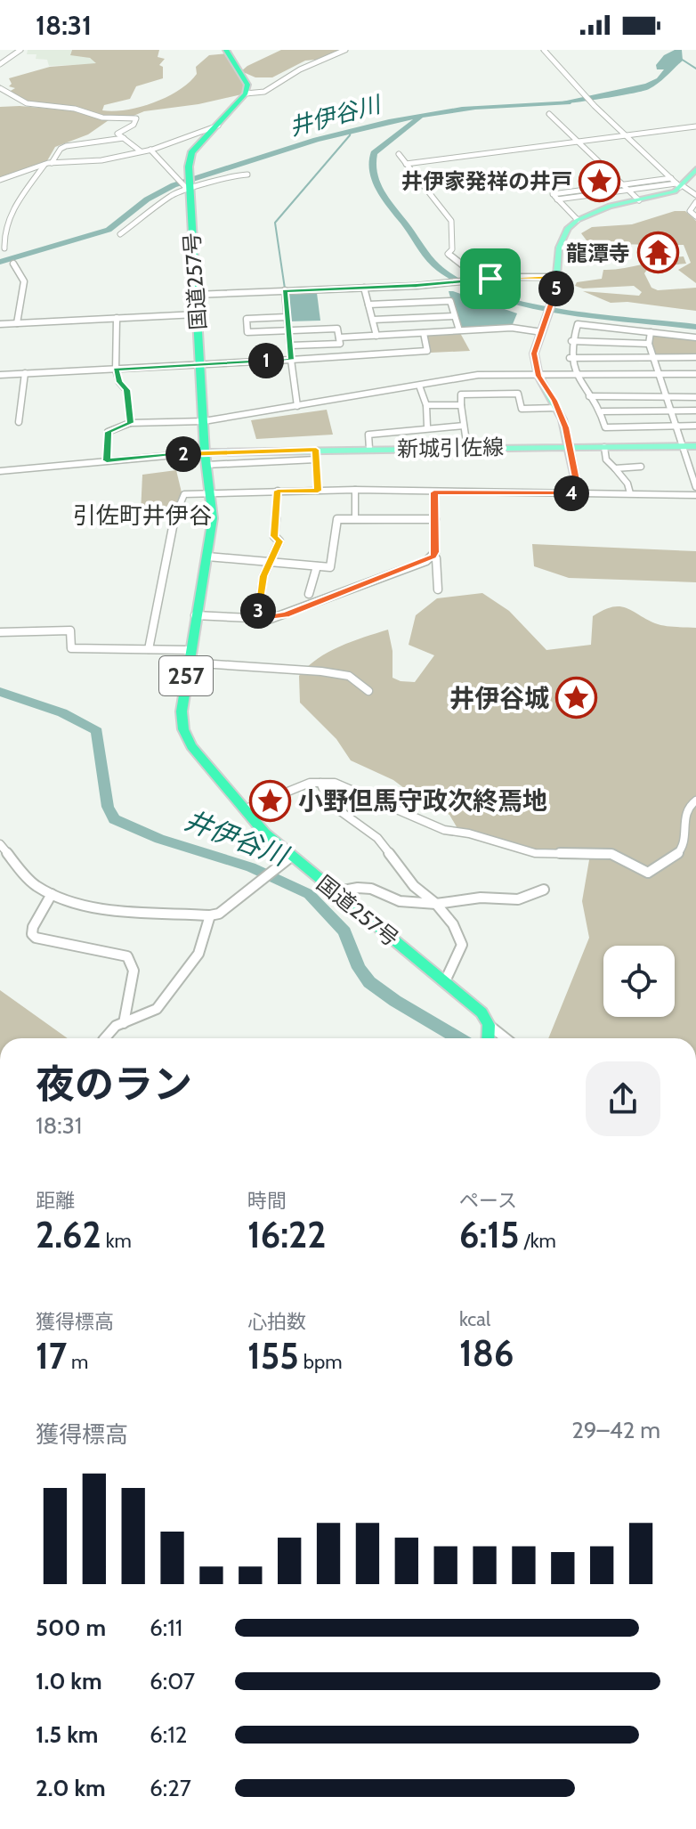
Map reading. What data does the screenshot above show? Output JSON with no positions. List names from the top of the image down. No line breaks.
{"streets":{"highway":["国道257号","257"],"main road":["新城引佐線"]},"crossings":[["国道257号","新城引佐線"]],"districts":["引佐町井伊谷"],"water":["井伊谷川"],"places":{"place":["井伊家発祥の井戸","井伊谷城","小野但馬守政次終焉地"],"temple":["龍潭寺"]},"page":{"status":"18:31","pins":["5","1","2","4","3"],"heading":["夜のラン","18:31"],"stats":[["距離","2.62 km"],["時間","16:22"],["ペース","6:15 /km"],["獲得標高","17 m"],["心拍数","155 bpm"],["kcal","186"]],"chart":["獲得標高","29–42 m"],"list":[{"name":"500 m","note":"6:11"},{"name":"1.0 km","note":"6:07"},{"name":"1.5 km","note":"6:12"},{"name":"2.0 km","note":"6:27"}]}}
